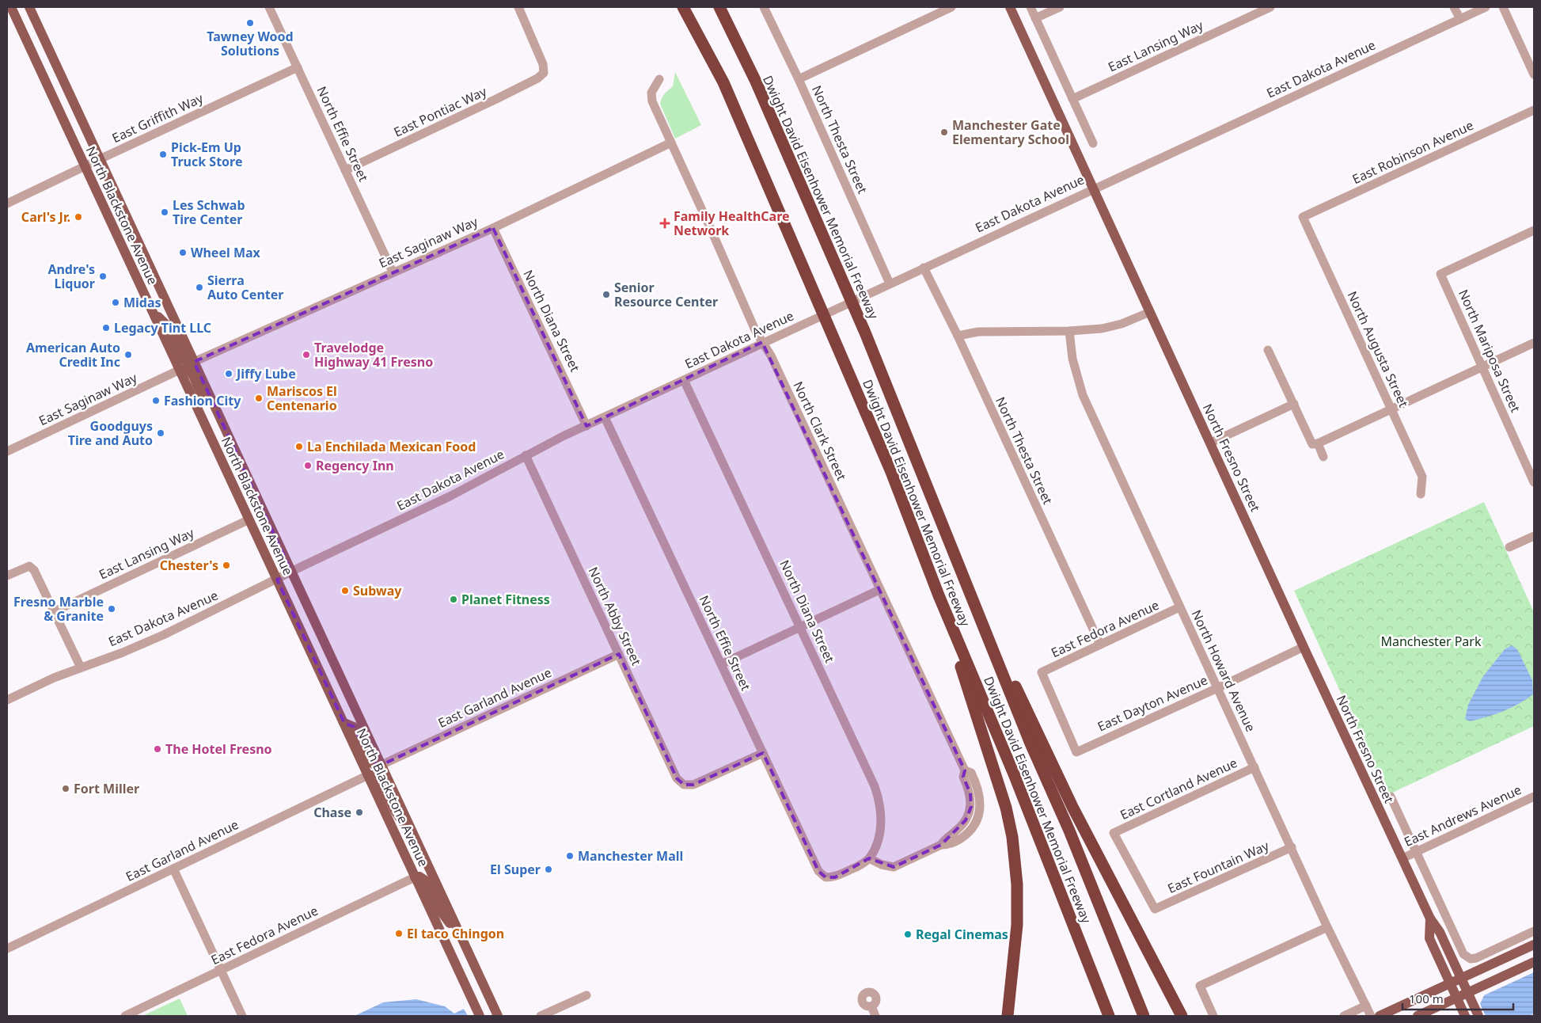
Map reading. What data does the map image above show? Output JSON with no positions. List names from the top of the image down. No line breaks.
{"streets":{"highway":["Dwight David Eisenhower Memorial Freeway"],"main road":["North Blackstone Avenue","North Fresno Street"],"street":["East Lansing Way","East Dakota Avenue","East Pontiac Way","East Griffith Way","North Effie Street","North Thesta Street","East Robinson Avenue","East Saginaw Way","North Diana Street","North Augusta Street","North Mariposa Street","North Clark Street","North Abby Street","East Fedora Avenue","North Howard Avenue","East Garland Avenue","East Dayton Avenue","East Cortland Avenue","East Andrews Avenue","East Fountain Way"]},"crossings":[["East Lansing Way","North Blackstone Avenue"],["East Dakota Avenue","North Effie Street"],["East Dakota Avenue","North Thesta Street"],["East Dakota Avenue","North Blackstone Avenue"],["East Dakota Avenue","North Diana Street"],["East Dakota Avenue","North Clark Street"],["East Dakota Avenue","North Fresno Street"],["East Dakota Avenue","North Abby Street"],["East Pontiac Way","North Effie Street"],["East Griffith Way","North Effie Street"],["East Griffith Way","North Blackstone Avenue"],["North Effie Street","East Saginaw Way"],["North Effie Street","North Diana Street"],["North Effie Street","North Clark Street"],["North Effie Street","North Abby Street"],["North Thesta Street","East Fedora Avenue"],["East Robinson Avenue","North Augusta Street"],["North Blackstone Avenue","East Saginaw Way"],["North Blackstone Avenue","East Fedora Avenue"],["North Blackstone Avenue","East Garland Avenue"],["East Saginaw Way","North Diana Street"],["East Saginaw Way","North Clark Street"],["North Diana Street","North Clark Street"],["North Fresno Street","East Dayton Avenue"],["North Fresno Street","East Andrews Avenue"],["North Abby Street","East Garland Avenue"],["East Fedora Avenue","North Howard Avenue"],["East Fedora Avenue","East Dayton Avenue"],["North Howard Avenue","East Dayton Avenue"],["North Howard Avenue","East Cortland Avenue"],["North Howard Avenue","East Fountain Way"],["East Cortland Avenue","East Fountain Way"]],"parks":["Manchester Park"],"places":{"other":["Tawney Wood Solutions","Manchester Gate Elementary School","Pick-Em Up Truck Store","Les Schwab Tire Center","Carl's Jr.","Wheel Max","Andre's Liquor","Sierra Auto Center","Senior Resource Center","Midas","Legacy Tint LLC","American Auto Credit Inc","Travelodge Highway 41 Fresno","Jiffy Lube","Mariscos El Centenario","Fashion City","Goodguys Tire and Auto","La Enchilada Mexican Food","Regency Inn","Chester's","Subway","Planet Fitness","Fresno Marble & Granite","The Hotel Fresno","Fort Miller","Chase","Manchester Mall","El Super","El taco Chingon","Regal Cinemas"],"health":["Family HealthCare Network"]},"scale_bar":"100 m"}
